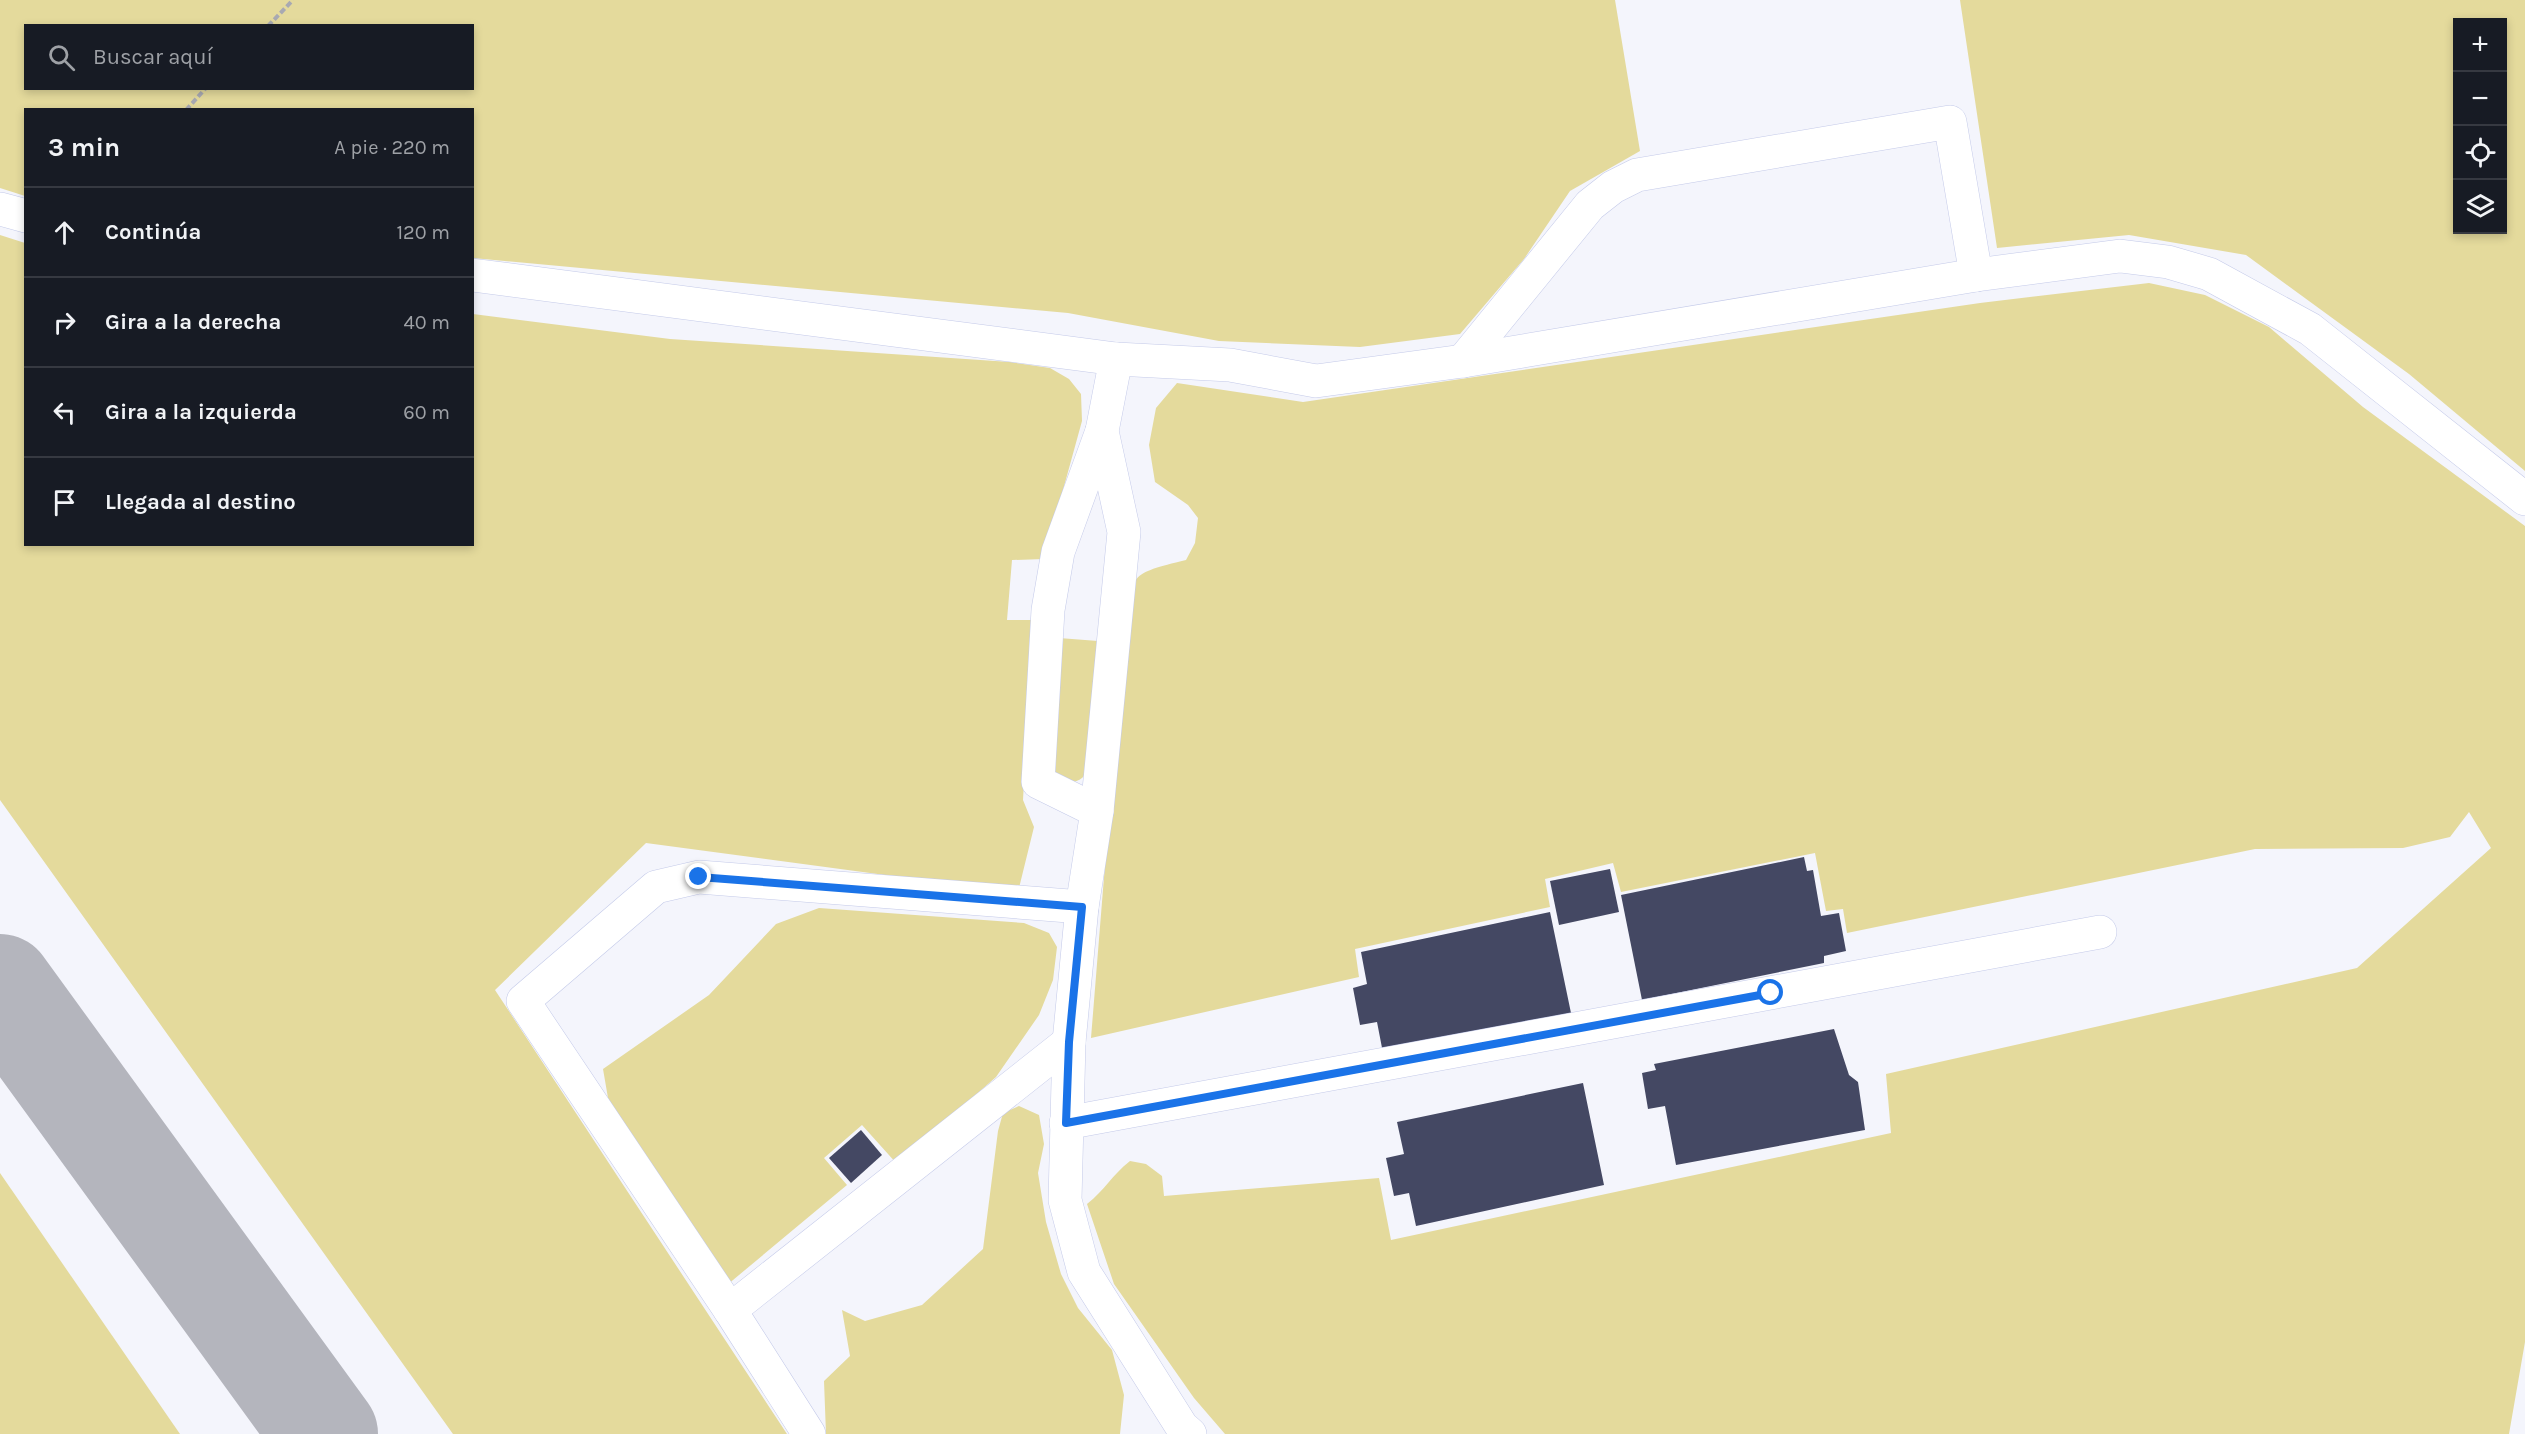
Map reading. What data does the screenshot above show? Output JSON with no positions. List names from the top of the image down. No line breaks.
{"page":{"map_buttons":["+","−"],"search":"Buscar aquí","heading":["3 min","A pie · 220 m"],"list":[["Continúa","120 m"],["Gira a la derecha","40 m"],["Gira a la izquierda","60 m"],"Llegada al destino"]}}
